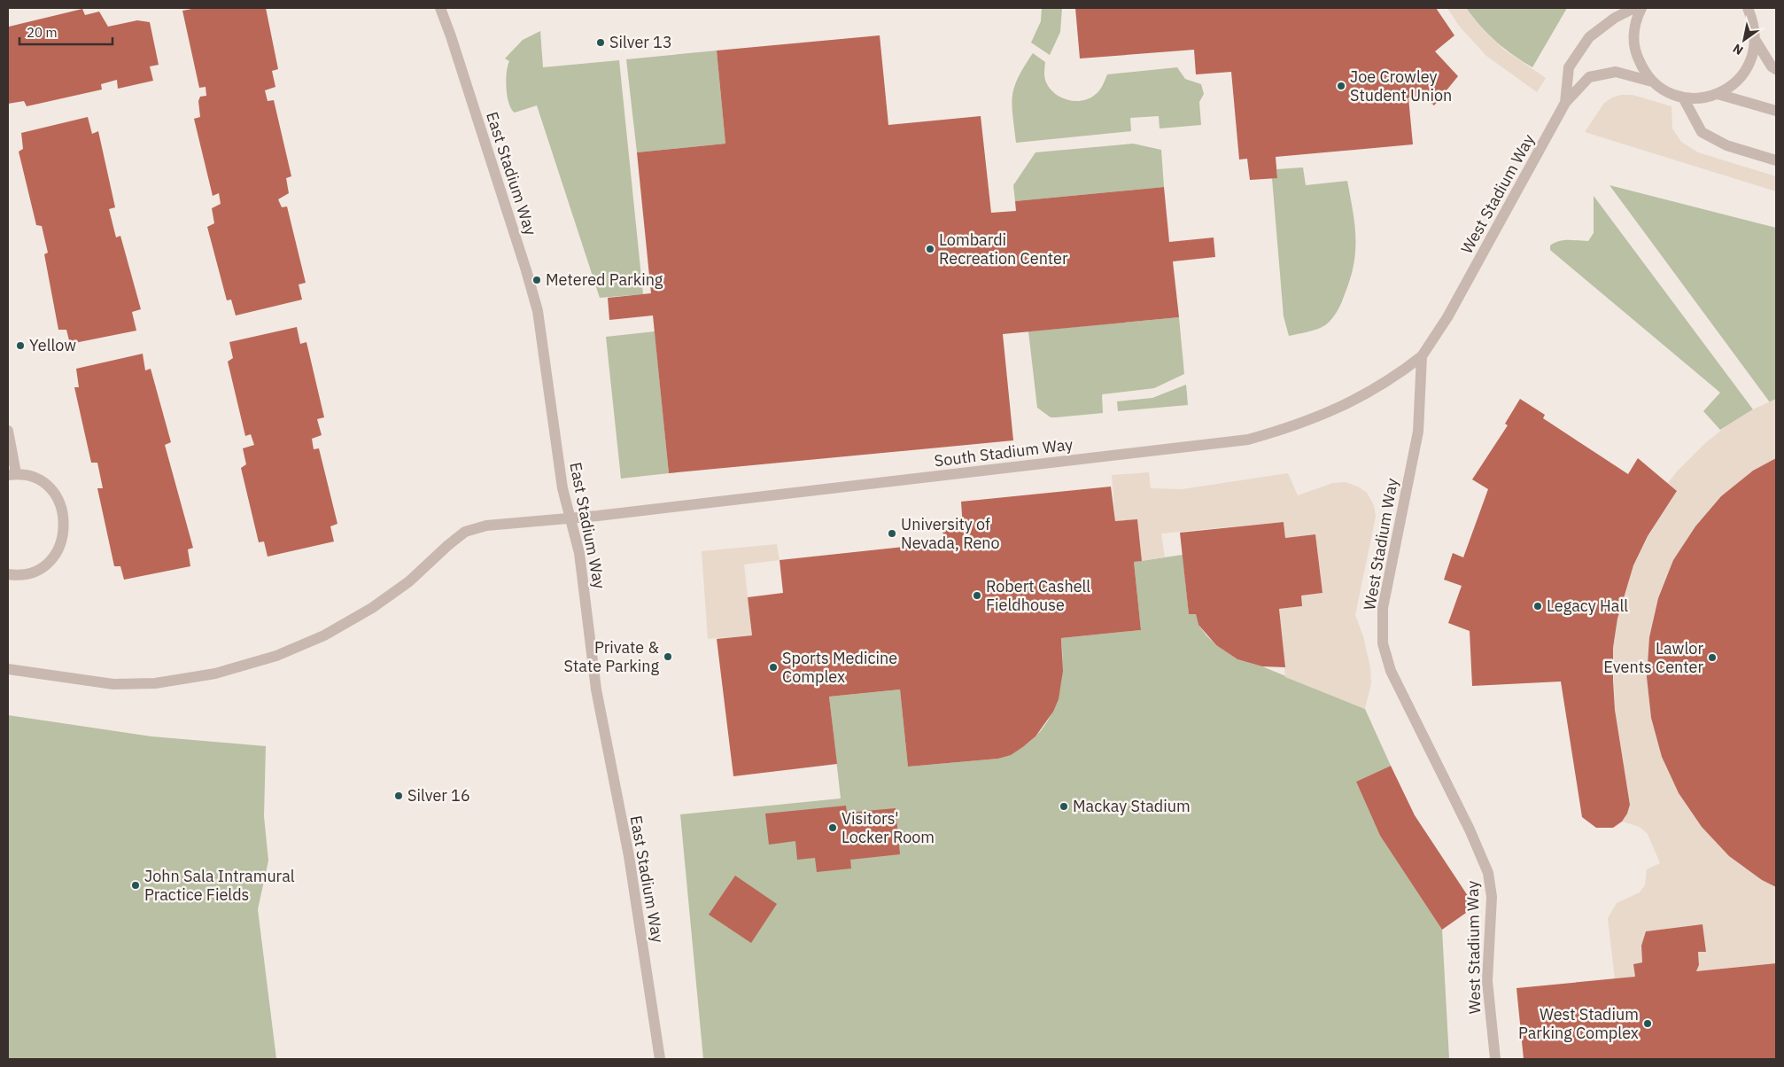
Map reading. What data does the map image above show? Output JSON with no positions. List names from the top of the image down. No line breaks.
{"streets":{"street":["East Stadium Way","West Stadium Way","South Stadium Way"]},"crossings":[["East Stadium Way","South Stadium Way"],["West Stadium Way","South Stadium Way"]],"places":["Silver 13","Joe Crowley Student Union","Lombardi Recreation Center","Metered Parking","Yellow","University of Nevada, Reno","Robert Cashell Fieldhouse","Legacy Hall","Private & State Parking","Lawlor Events Center","Sports Medicine Complex","Silver 16","Mackay Stadium","Visitors' Locker Room","John Sala Intramural Practice Fields","West Stadium Parking Complex"],"scale_bar":"20 m","north":"bottom left"}
